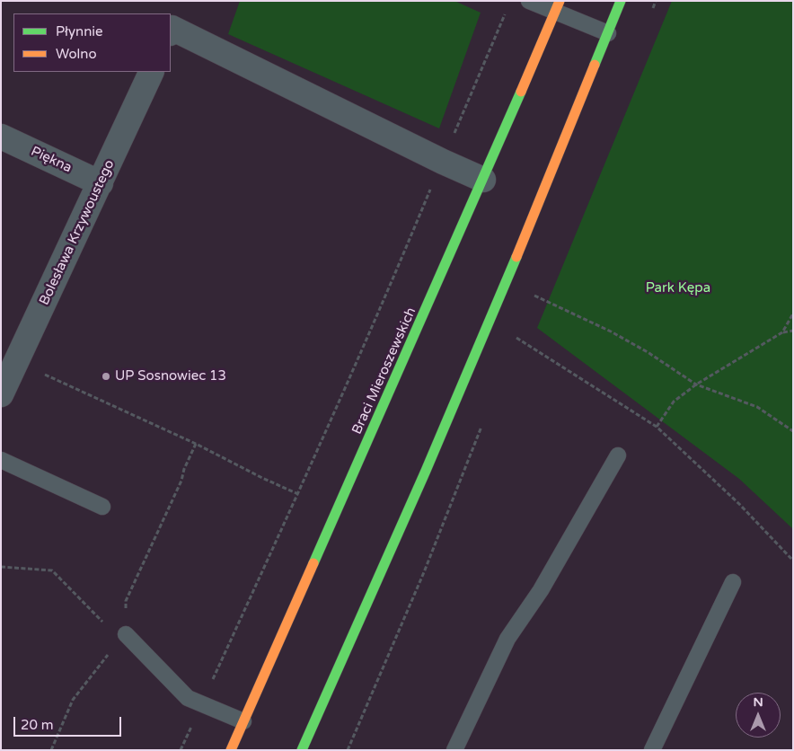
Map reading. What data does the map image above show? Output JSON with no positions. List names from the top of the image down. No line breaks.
{"streets":{"main road":["Braci Mieroszewskich"],"street":["Piękna","Bolesława Krzywoustego"]},"crossings":[["Piękna","Bolesława Krzywoustego"]],"parks":["Park Kępa"],"places":["UP Sosnowiec 13"],"legend":["Płynnie","Wolno"],"scale_bar":"20 m","north":"top"}
